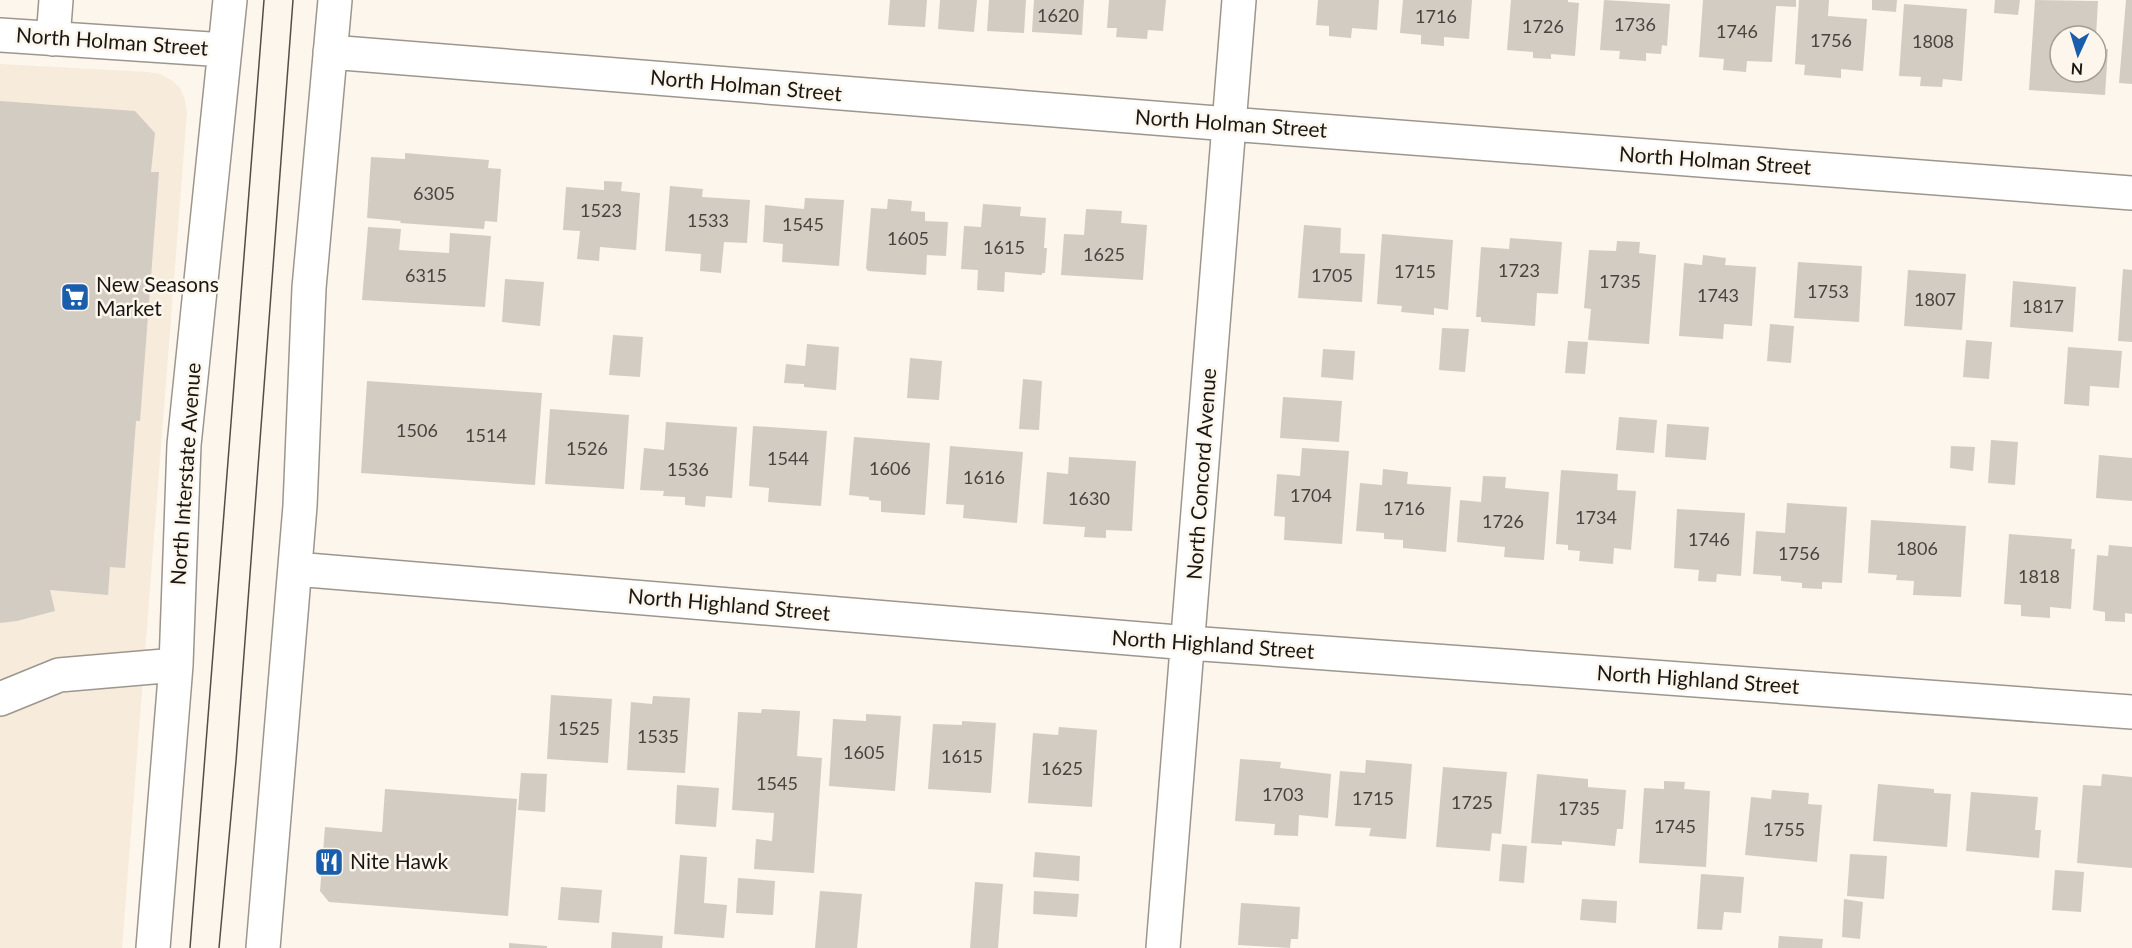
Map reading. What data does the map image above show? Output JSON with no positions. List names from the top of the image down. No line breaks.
{"streets":{"street":["North Holman Street","North Interstate Avenue","North Concord Avenue","North Highland Street"]},"crossings":[["North Holman Street","North Interstate Avenue"],["North Holman Street","North Concord Avenue"],["North Concord Avenue","North Highland Street"]],"places":{"supermarket":["New Seasons Market"],"restaurant":["Nite Hawk"]},"house_numbers":["1620","1716","1736","1726","1746","1756","1808","6305","1523","1533","1545","1605","1615","1625","1723","1715","6315","1705","1735","1753","1743","1807","1817","1506","1514","1526","1544","1606","1536","1616","1704","1630","1716","1734","1726","1746","1806","1756","1818","1525","1535","1605","1615","1625","1545","1703","1715","1725","1735","1745","1755"],"north":"bottom"}
